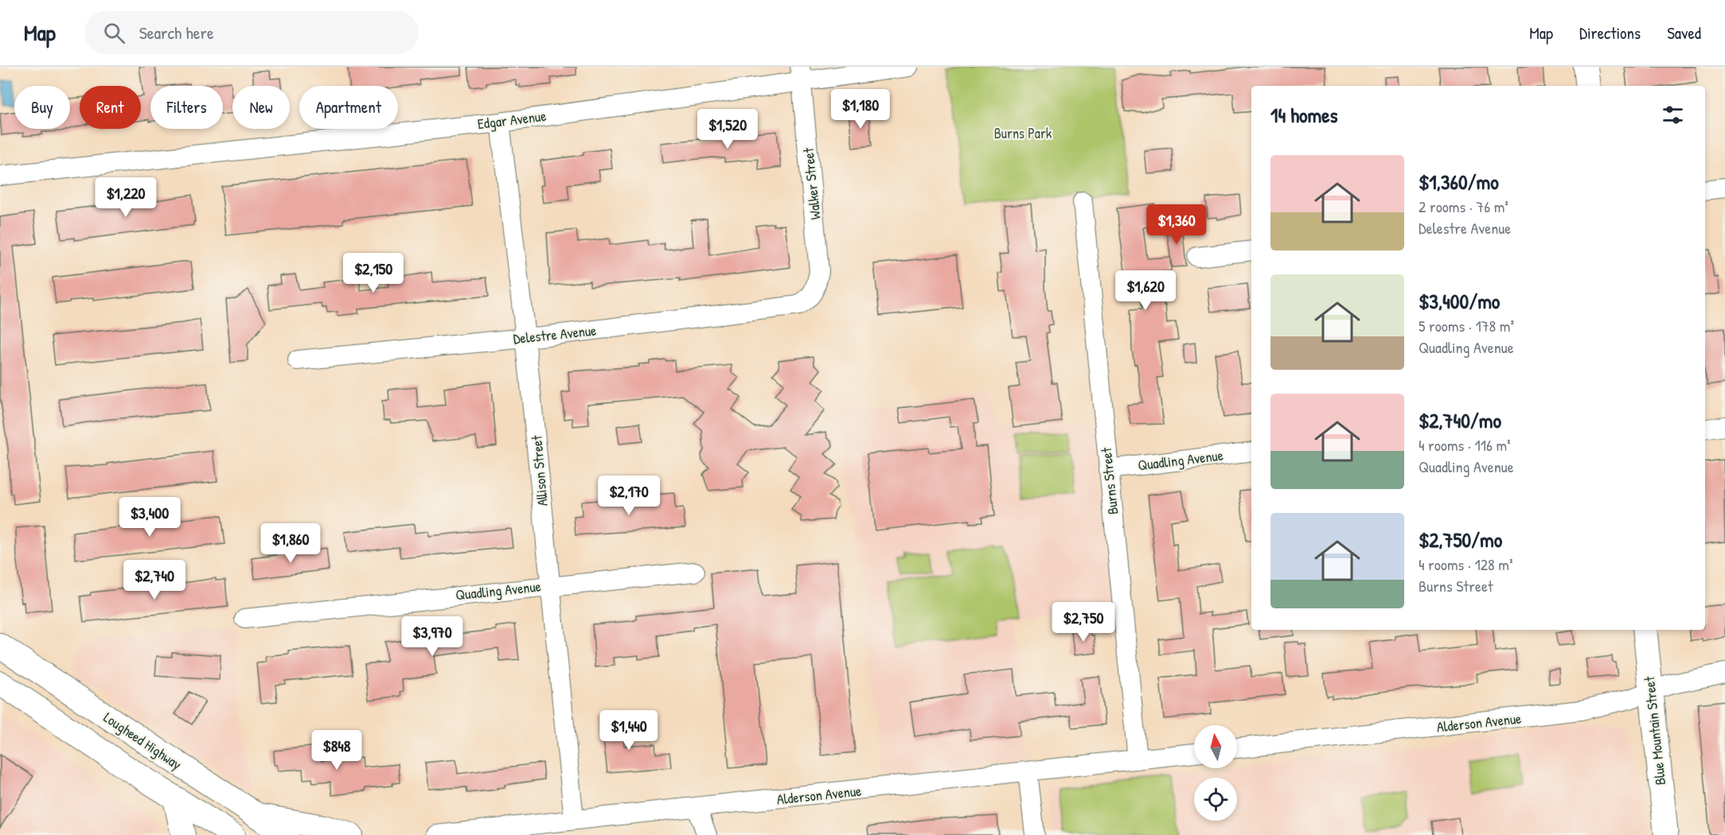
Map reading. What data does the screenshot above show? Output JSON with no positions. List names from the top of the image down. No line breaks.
{"streets":{"main road":["Blue Mountain Street","Lougheed Highway"],"street":["Edgar Avenue","Walker Street","Delestre Avenue","Quadling Avenue","Allison Street","Burns Street","Alderson Avenue"]},"crossings":[["Edgar Avenue","Walker Street"],["Edgar Avenue","Allison Street"],["Walker Street","Delestre Avenue"],["Delestre Avenue","Allison Street"],["Quadling Avenue","Allison Street"],["Quadling Avenue","Burns Street"],["Allison Street","Alderson Avenue"],["Burns Street","Alderson Avenue"],["Alderson Avenue","Blue Mountain Street"]],"parks":["Burns Park"],"north":"top","page":{"header":"Map","search":"Search here","nav":["Map","Directions","Saved"],"chip":["Buy","Rent","Filters","New","Apartment"],"heading":"14 homes","price":["$1,180","$1,520","$1,220","$1,360","$2,150","$1,620","$2,170","$3,400","$1,860","$2,740","$2,750","$3,970","$1,440","$848"],"list":[{"name":"$1,360/mo","note":"2 rooms · 76 m² · Delestre Avenue"},{"name":"$3,400/mo","note":"5 rooms · 178 m² · Quadling Avenue"},{"name":"$2,740/mo","note":"4 rooms · 116 m² · Quadling Avenue"},{"name":"$2,750/mo","note":"4 rooms · 128 m² · Burns Street"}]}}
